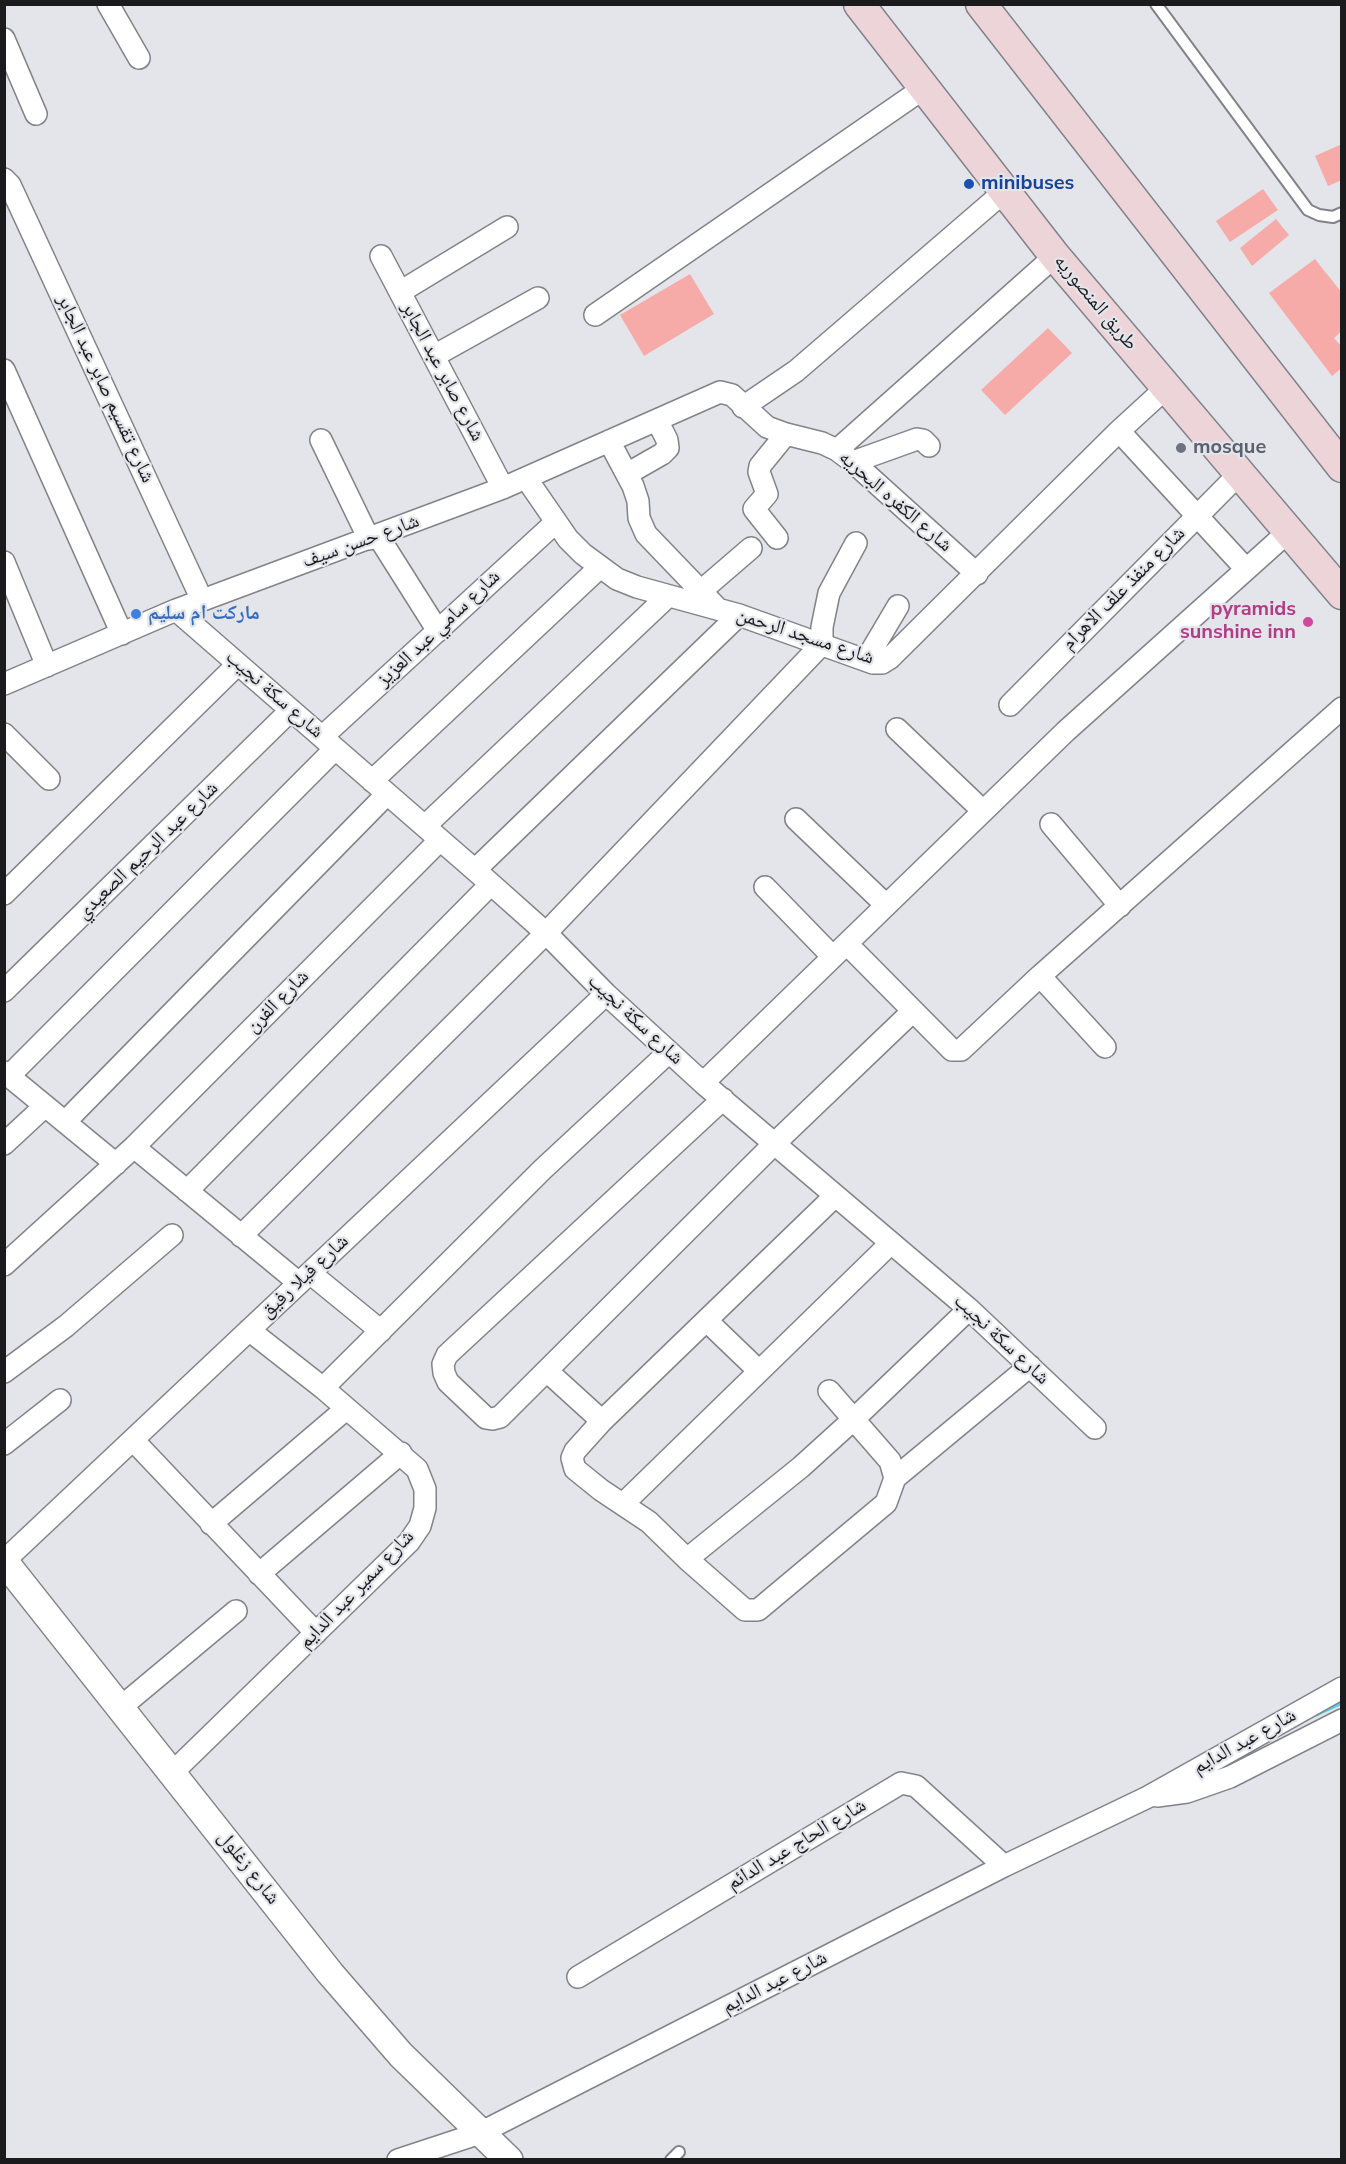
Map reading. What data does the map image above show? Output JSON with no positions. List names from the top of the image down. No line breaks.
{"streets":{"main road":["طريق المنصوريه"],"street":["شارع صابر عبد الجابر","شارع تقسيم صابر عبد الجابر","شارع الكفره البحريه","شارع حسن سيف","شارع منفذ علف الاهرام","شارع سامي عبد العزيز","شارع مسجد الرحمن","شارع سكة نجيب","شارع عبد الرحيم الصعيدي","شارع الفرن","شارع فيلا رفيق","شارع سمير عبد الدايم","شارع عبد الدايم","شارع الحاج عبد الدائم","شارع زغلول"]},"crossings":[["طريق المنصوريه","شارع منفذ علف الاهرام"],["طريق المنصوريه","شارع مسجد الرحمن"],["شارع صابر عبد الجابر","شارع حسن سيف"],["شارع تقسيم صابر عبد الجابر","شارع حسن سيف"],["شارع الكفره البحريه","شارع حسن سيف"],["شارع الكفره البحريه","شارع مسجد الرحمن"],["شارع حسن سيف","شارع مسجد الرحمن"],["شارع حسن سيف","شارع سكة نجيب"],["شارع سامي عبد العزيز","شارع مسجد الرحمن"],["شارع سامي عبد العزيز","شارع سكة نجيب"],["شارع مسجد الرحمن","شارع الفرن"],["شارع سكة نجيب","شارع عبد الرحيم الصعيدي"],["شارع سكة نجيب","شارع الفرن"],["شارع سكة نجيب","شارع فيلا رفيق"],["شارع فيلا رفيق","شارع سمير عبد الدايم"],["شارع فيلا رفيق","شارع زغلول"],["شارع سمير عبد الدايم","شارع زغلول"],["شارع عبد الدايم","شارع الحاج عبد الدائم"],["شارع عبد الدايم","شارع زغلول"]],"places":["minibuses","mosque","ماركت ام سليم","pyramids sunshine inn"]}
